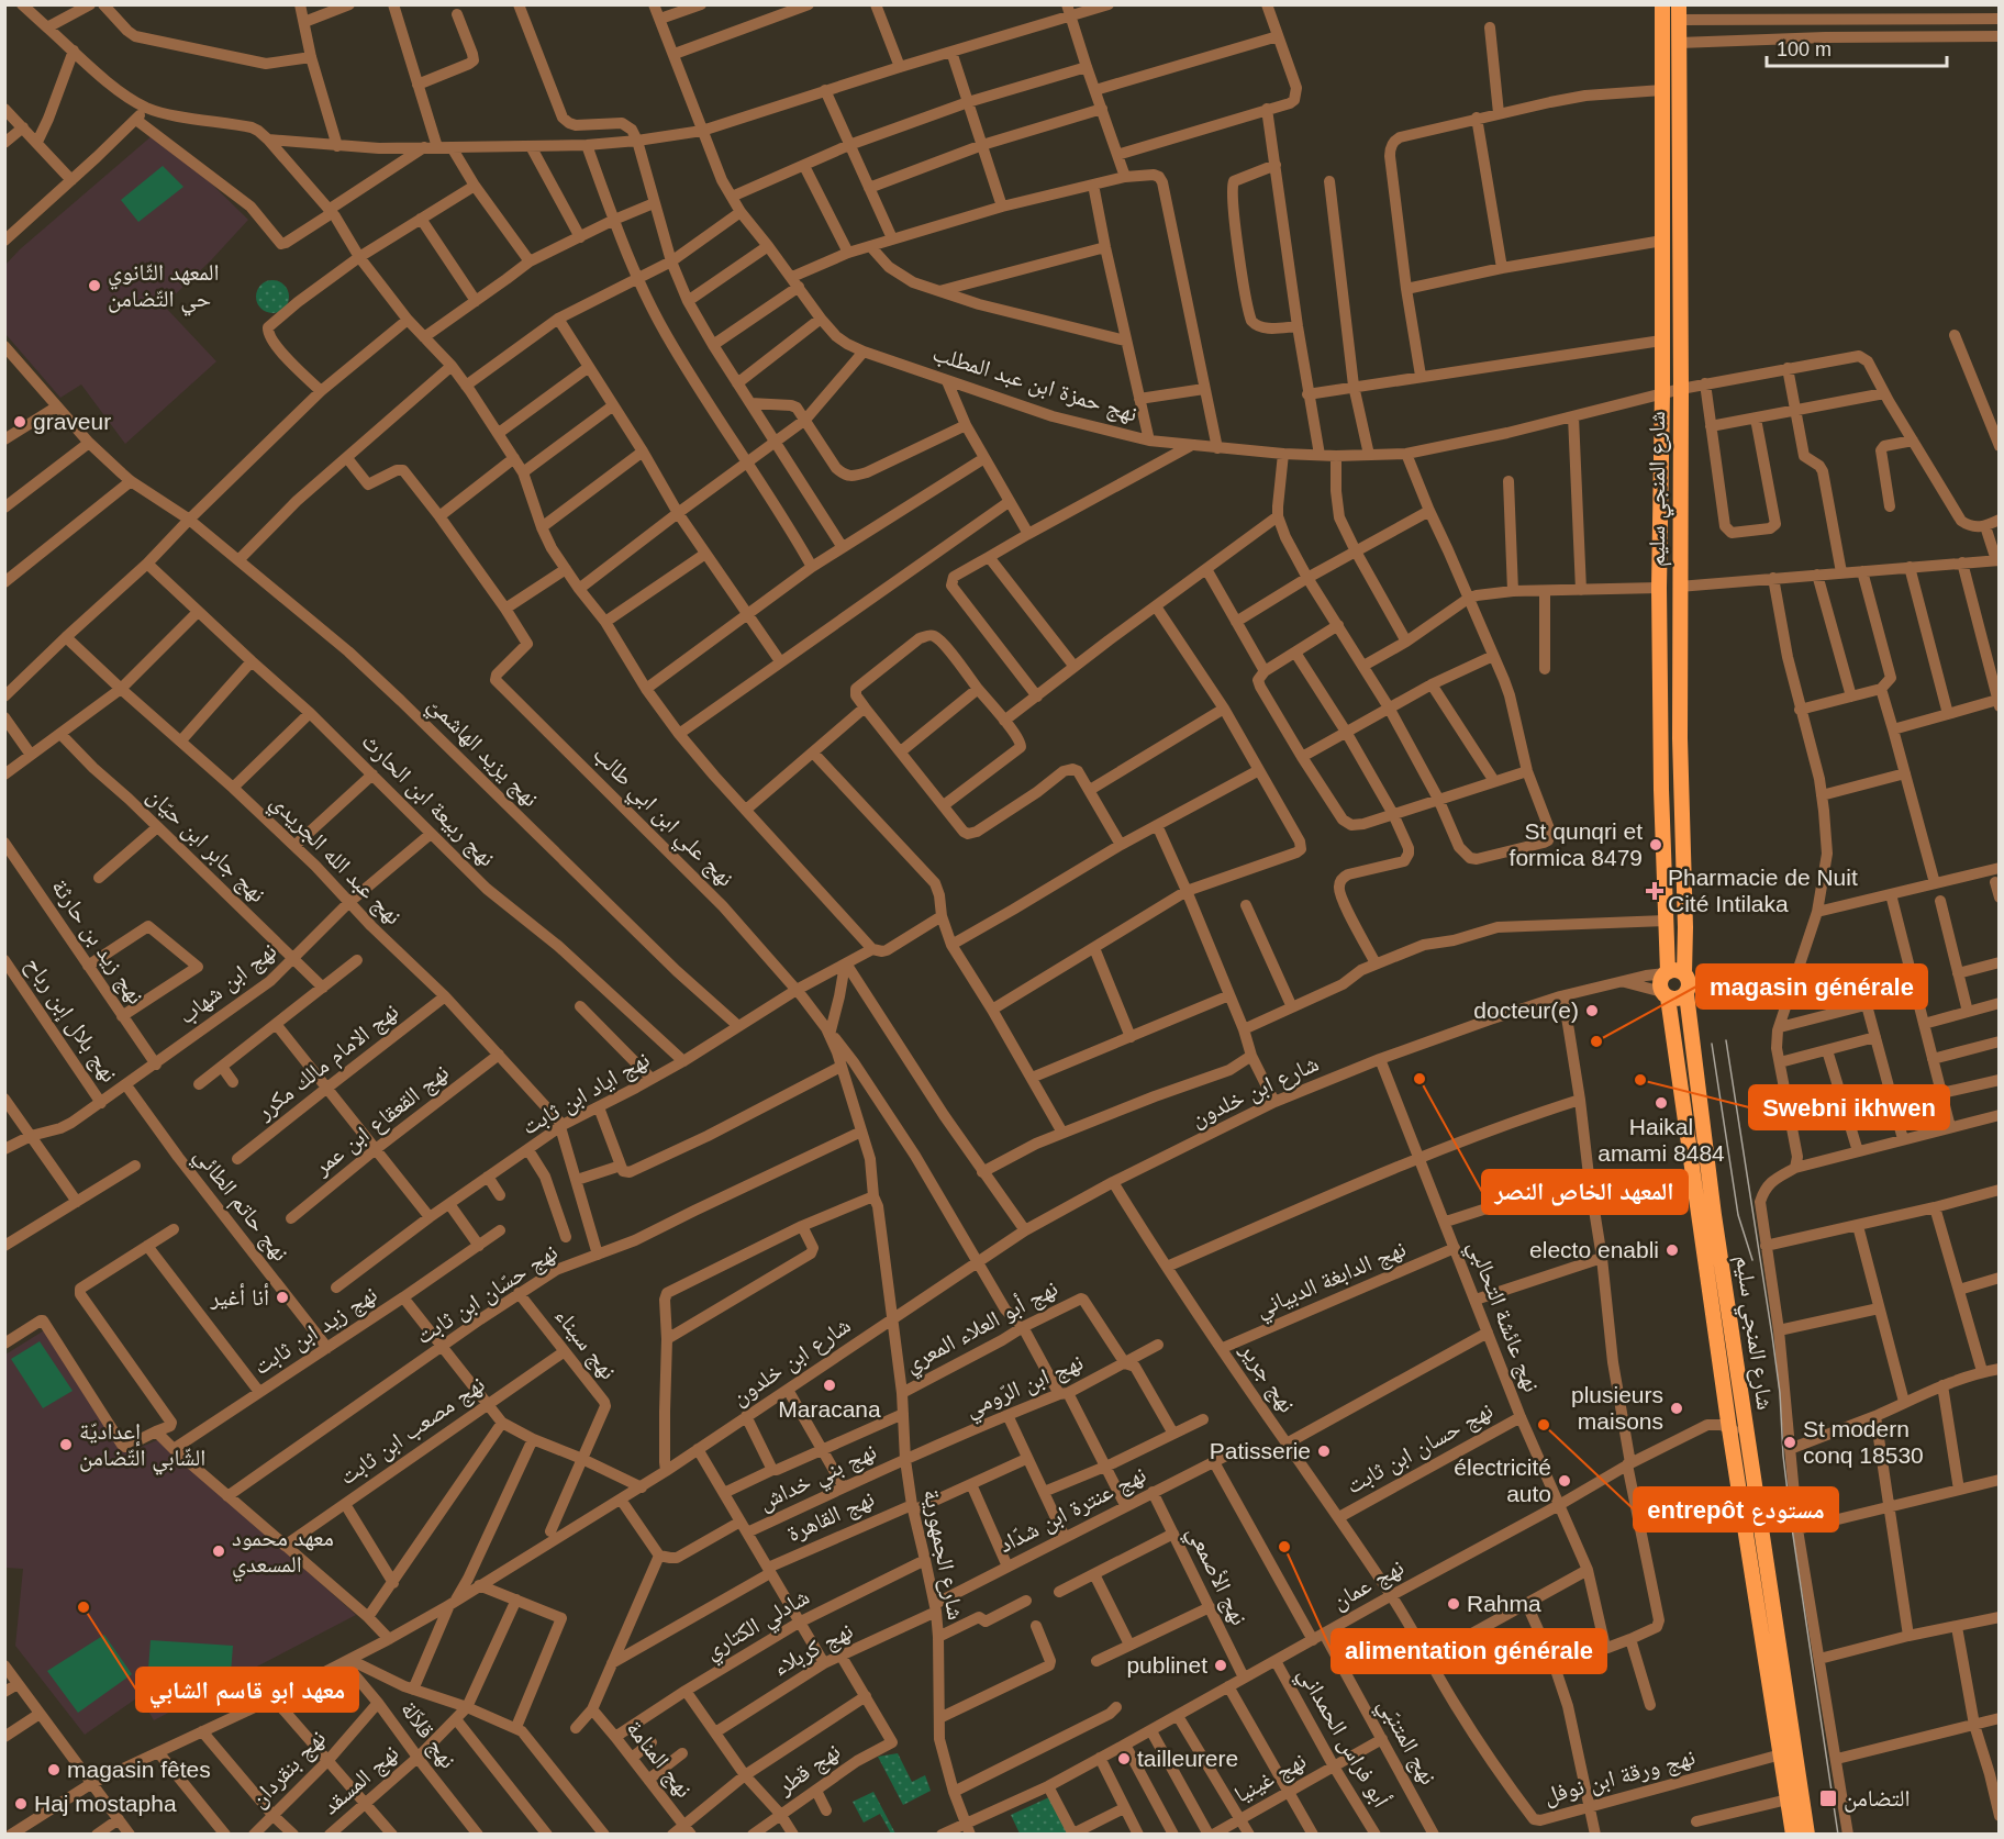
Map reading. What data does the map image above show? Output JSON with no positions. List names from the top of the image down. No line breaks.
{"streets":{"main road":["شارع المنجي سليم"],"street":["نهج حمزة ابن عبد المطلب","نهج يزيد الهاشميّ","نهج ربيعة ابن الحارث","نهج علي ابن ابي طالب","نهج جابر ابن حيّان","نهج عبد الله الجريدي","نهج زيد بن حارثة","نهج ابن شهاب","نهج بلال إبن رباح","نهج الامام مالك مكرر","شارع ابن خلدون","نهج اياد ابن ثابت","نهج القعقاع ابن عمر","نهج حاتم الطائي","نهج الدابغة الدبياني","نهج حسّان ابن ثابت","نهج عائشة التحالبي","نهج أبو العلاء المعري","نهج زيد ابن ثابت","نهج سيناء","نهج جرير","نهج ابن الرّومي","نهج مصعب ابن ثابت","نهج حسان ابن ثابت","نهج بني خداش","نهج عنترة ابن شدّاد","نهج القاهرة","شارع الجمهورية","نهج الأصمعي","نهج عمان","شادلي الكتاري","نهج كربلاء","نهج قلاّلة","أبو فراس الحمداني","نهج المتنبّي","نهج المنامة","نهج بنقردان","نهج قطر","نهج ورقة ابن نوفل","نهج غينيا","نهج المسقد"]},"crossings":[["نهج حمزة ابن عبد المطلب","شارع المنجي سليم"],["شارع المنجي سليم","نهج عمان"],["شارع المنجي سليم","نهج ورقة ابن نوفل"],["نهج يزيد الهاشميّ","نهج اياد ابن ثابت"],["نهج ربيعة ابن الحارث","نهج ابن شهاب"],["نهج ربيعة ابن الحارث","نهج اياد ابن ثابت"],["نهج علي ابن ابي طالب","شارع ابن خلدون"],["نهج علي ابن ابي طالب","نهج اياد ابن ثابت"],["نهج علي ابن ابي طالب","نهج أبو العلاء المعري"],["نهج علي ابن ابي طالب","نهج ابن الرّومي"],["نهج علي ابن ابي طالب","نهج عنترة ابن شدّاد"],["نهج علي ابن ابي طالب","شارع الجمهورية"],["نهج جابر ابن حيّان","نهج ابن شهاب"],["نهج عبد الله الجريدي","نهج ابن شهاب"],["نهج عبد الله الجريدي","نهج الامام مالك مكرر"],["نهج عبد الله الجريدي","نهج اياد ابن ثابت"],["نهج عبد الله الجريدي","نهج القعقاع ابن عمر"],["نهج زيد بن حارثة","نهج ابن شهاب"],["نهج ابن شهاب","نهج بلال إبن رباح"],["نهج ابن شهاب","نهج حاتم الطائي"],["شارع ابن خلدون","نهج عائشة التحالبي"],["شارع ابن خلدون","نهج جرير"],["شارع ابن خلدون","شارع الجمهورية"],["شارع ابن خلدون","نهج قلاّلة"],["نهج حاتم الطائي","نهج زيد ابن ثابت"],["نهج الدابغة الدبياني","نهج عائشة التحالبي"],["نهج الدابغة الدبياني","نهج جرير"],["نهج حسّان ابن ثابت","نهج سيناء"],["نهج حسّان ابن ثابت","شارع الجمهورية"],["نهج عائشة التحالبي","نهج حسان ابن ثابت"],["نهج عائشة التحالبي","نهج عمان"],["نهج أبو العلاء المعري","نهج ابن الرّومي"],["نهج أبو العلاء المعري","شارع الجمهورية"],["نهج سيناء","نهج مصعب ابن ثابت"],["نهج جرير","نهج حسان ابن ثابت"],["نهج جرير","نهج عمان"],["نهج جرير","نهج ورقة ابن نوفل"],["نهج ابن الرّومي","نهج بني خداش"],["نهج ابن الرّومي","شارع الجمهورية"],["نهج بني خداش","شارع الجمهورية"],["نهج عنترة ابن شدّاد","شارع الجمهورية"],["نهج عنترة ابن شدّاد","نهج الأصمعي"],["نهج عنترة ابن شدّاد","نهج كربلاء"],["نهج القاهرة","شارع الجمهورية"],["شارع الجمهورية","نهج عمان"],["شارع الجمهورية","شادلي الكتاري"],["شارع الجمهورية","نهج كربلاء"],["نهج الأصمعي","نهج عمان"],["نهج عمان","أبو فراس الحمداني"],["نهج عمان","نهج المتنبّي"],["نهج عمان","نهج ورقة ابن نوفل"],["شادلي الكتاري","نهج المنامة"],["نهج قلاّلة","نهج بنقردان"],["نهج قلاّلة","نهج المسقد"],["أبو فراس الحمداني","نهج غينيا"],["نهج المتنبّي","نهج غينيا"]],"places":{"other":["المعهد الثّانوي حي التّضامن","graveur","St qunqri et formica 8479","docteur(e)","magasin générale","المعهد الخاص النصر","Swebni ikhwen","Haikal amami 8484","electo enabli","أنا أغير","Maracana","plusieurs maisons","entrepôt مستودع","St modern conq 18530","إعداديّة الشّابي التّضامن","Patisserie","électricité auto","alimentation générale","معهد محمود المسعدي","Rahma","معهد ابو قاسم الشابي","publinet","tailleurere","magasin fêtes","Haj mostapha"],"health":["Pharmacie de Nuit Cité Intilaka"],"transit":["التضامن"]},"scale_bar":"100 m"}
